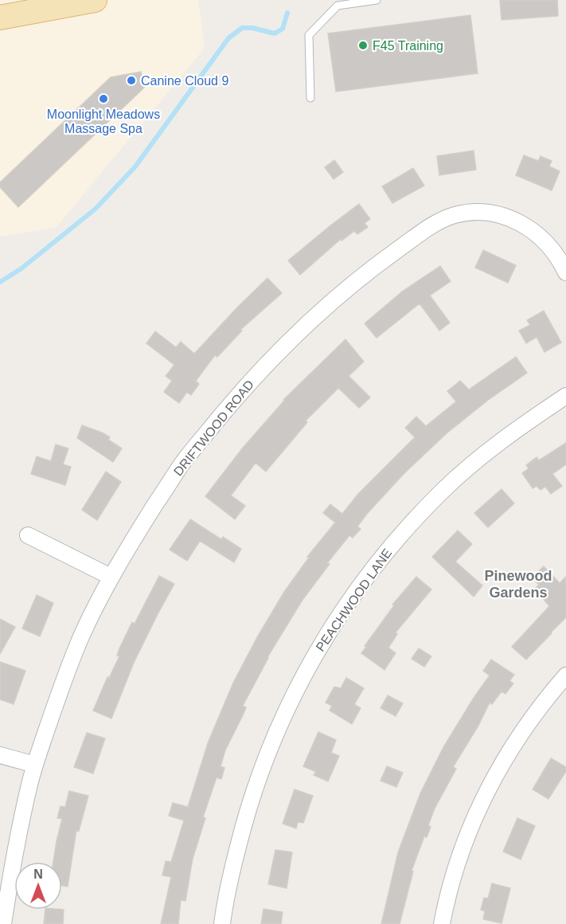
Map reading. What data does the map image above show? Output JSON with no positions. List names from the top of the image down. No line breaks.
{"streets":{"street":["DRIFTWOOD ROAD","PEACHWOOD LANE"]},"districts":["Pinewood Gardens"],"places":["F45 Training","Canine Cloud 9","Moonlight Meadows Massage Spa"],"north":"top"}
